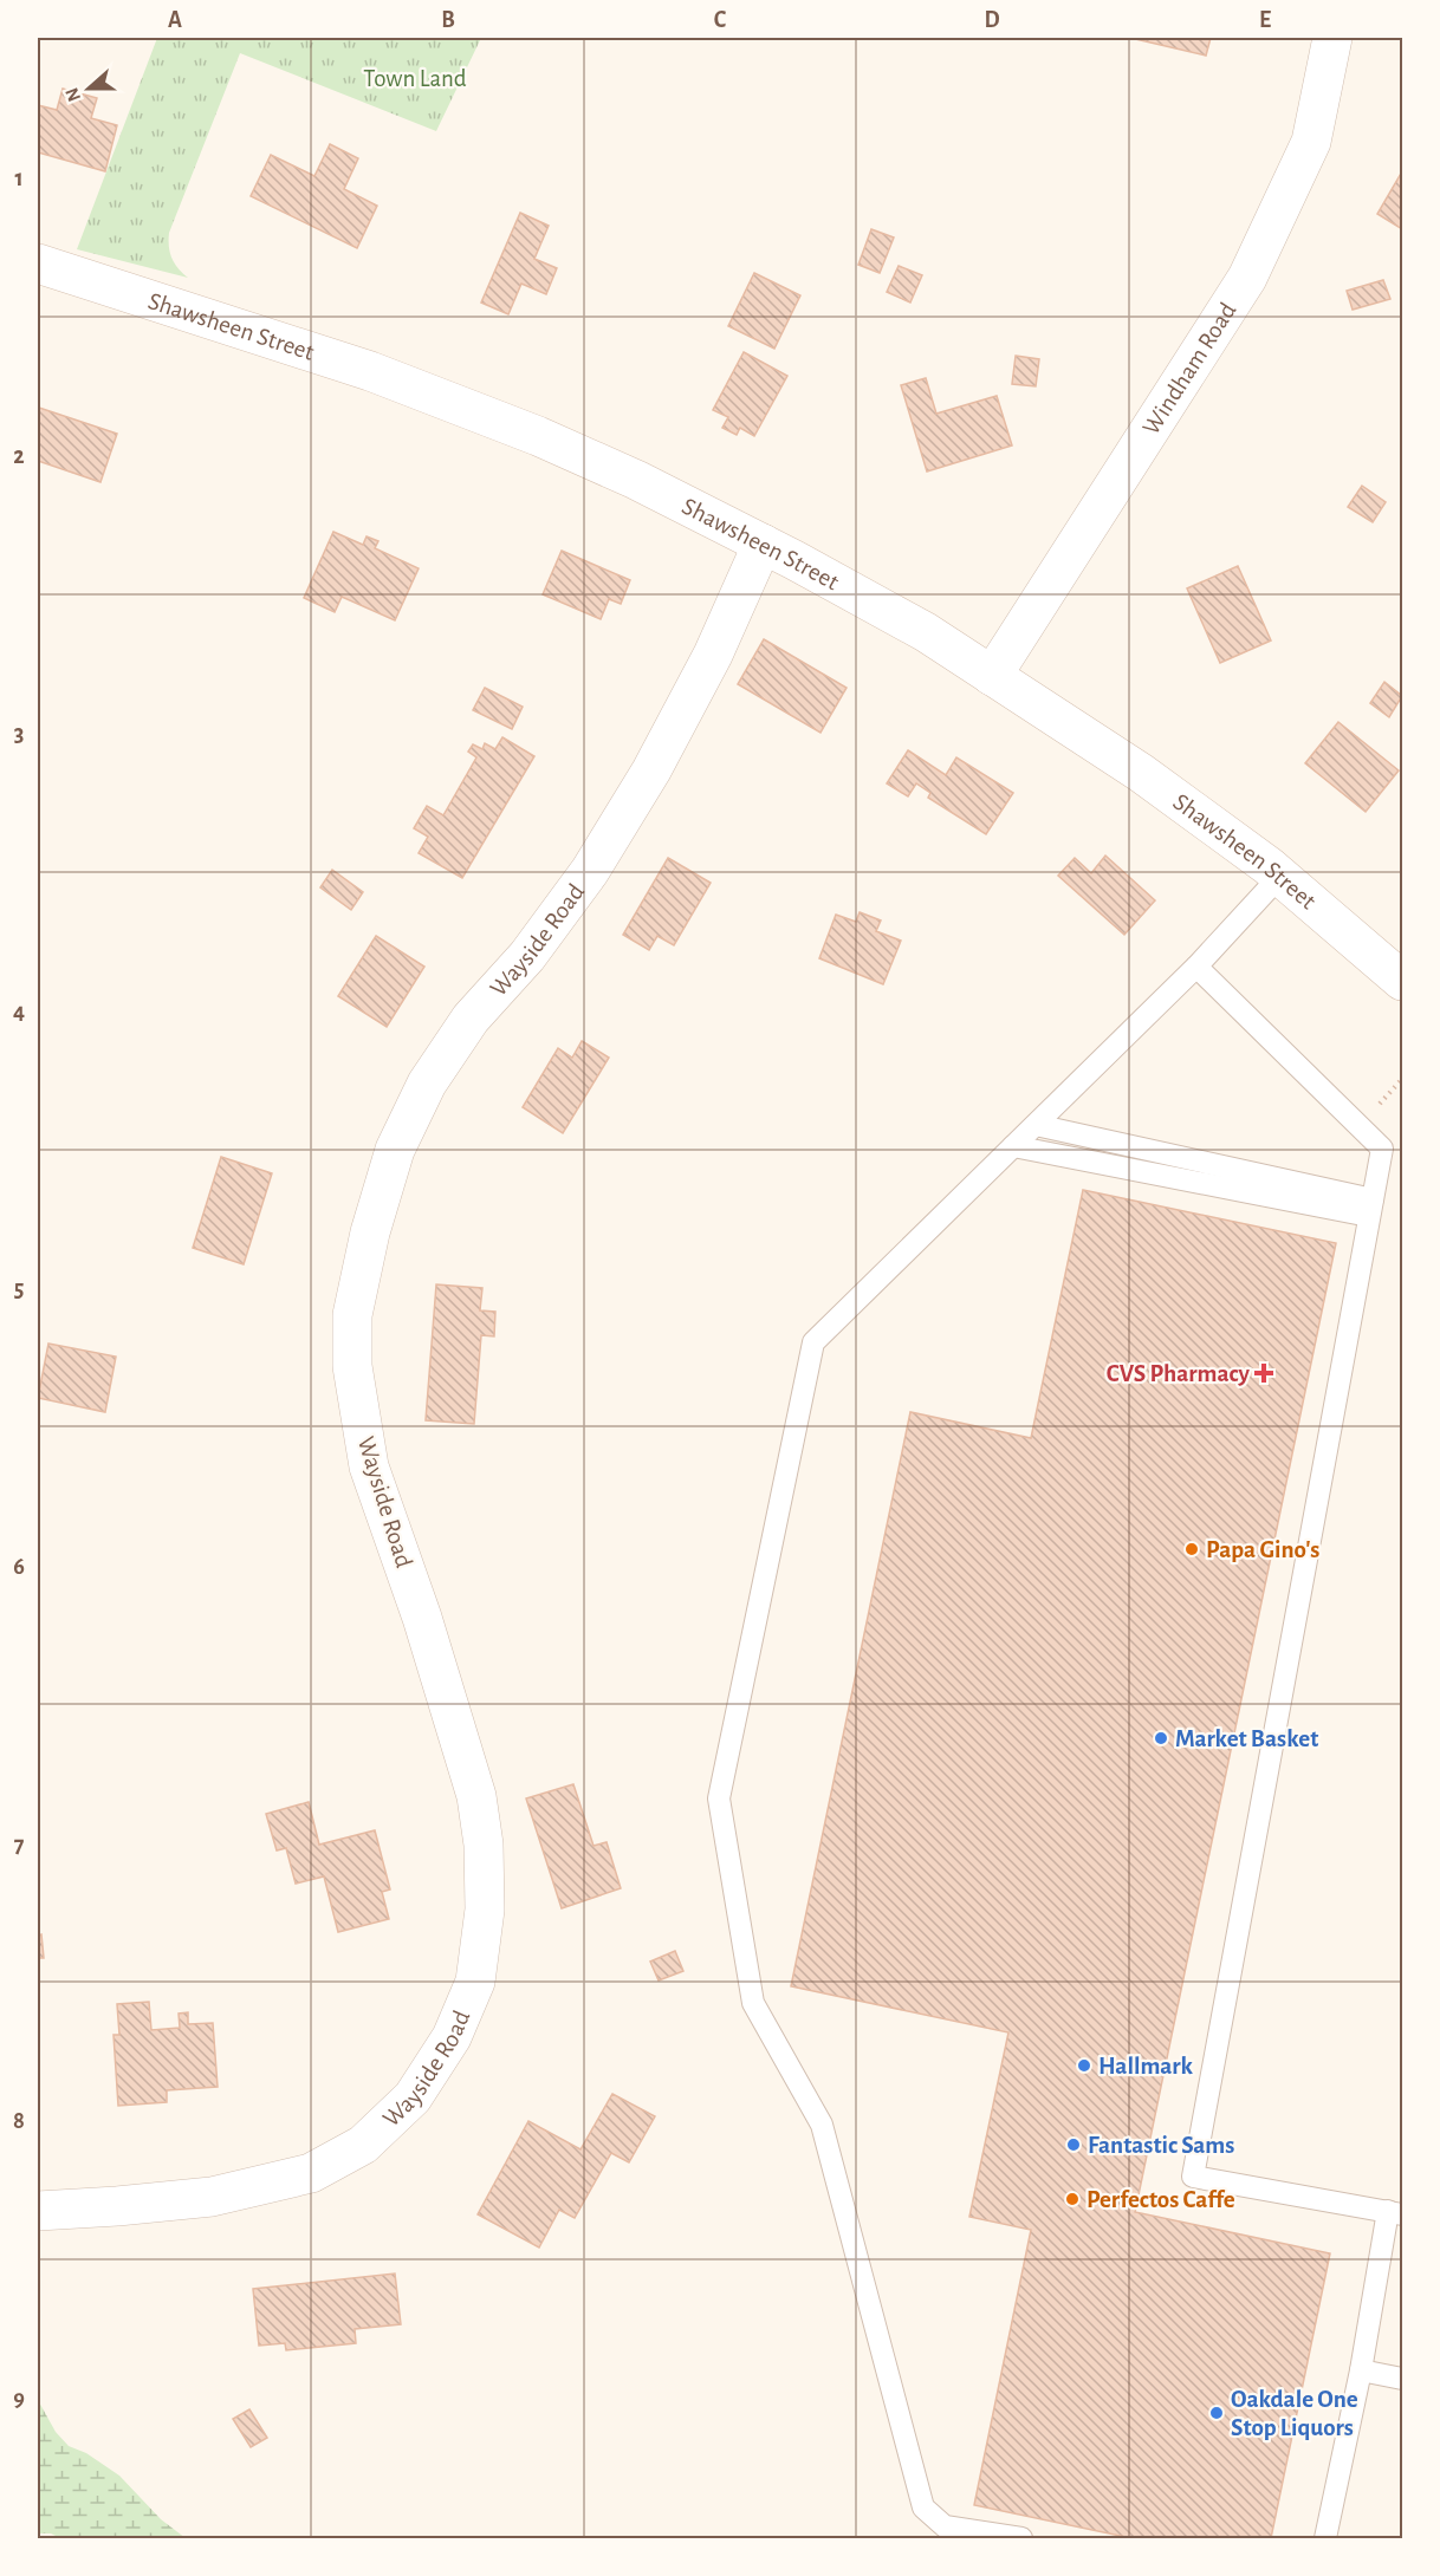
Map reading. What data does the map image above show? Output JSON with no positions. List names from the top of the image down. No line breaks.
{"streets":{"street":["Shawsheen Street","Windham Road","Wayside Road"]},"crossings":[["Shawsheen Street","Windham Road"],["Shawsheen Street","Wayside Road"]],"parks":["Town Land"],"places":{"health":["CVS Pharmacy"],"other":["Papa Gino's","Market Basket","Hallmark","Fantastic Sams","Perfectos Caffe","Oakdale One Stop Liquors"]},"north":"left","grid":{"columns":["A","B","C","D","E"],"rows":["1","2","3","4","5","6","7","8","9"]}}
